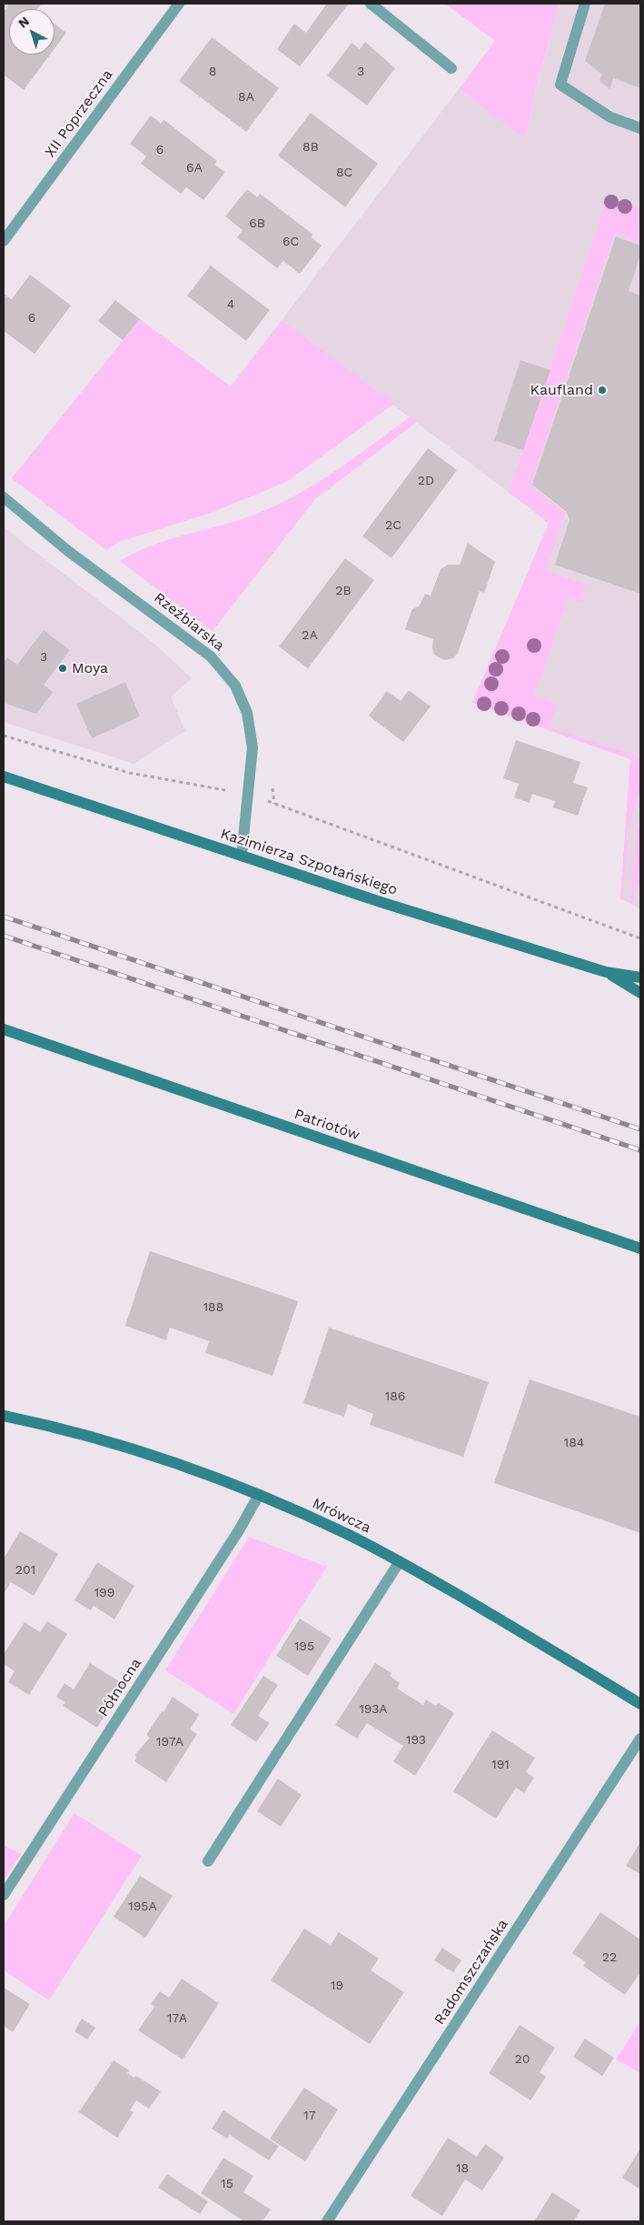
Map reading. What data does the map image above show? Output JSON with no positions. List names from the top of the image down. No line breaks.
{"streets":{"main road":["Kazimierza Szpotańskiego","Patriotów","Mrówcza"],"street":["XII Poprzeczna","Rzeźbiarska","Północna","Radomszczańska"]},"crossings":[["Rzeźbiarska","Kazimierza Szpotańskiego"],["Mrówcza","Północna"]],"places":["Kaufland","Moya"],"house_numbers":["8","3","8A","8B","6","6A","8C","6B","6C","4","6","2D","2C","2B","2A","3","188","186","184","201","199","195","193A","193","197A","191","195A","22","19","17A","20","17","18","15"],"north":"top left"}
